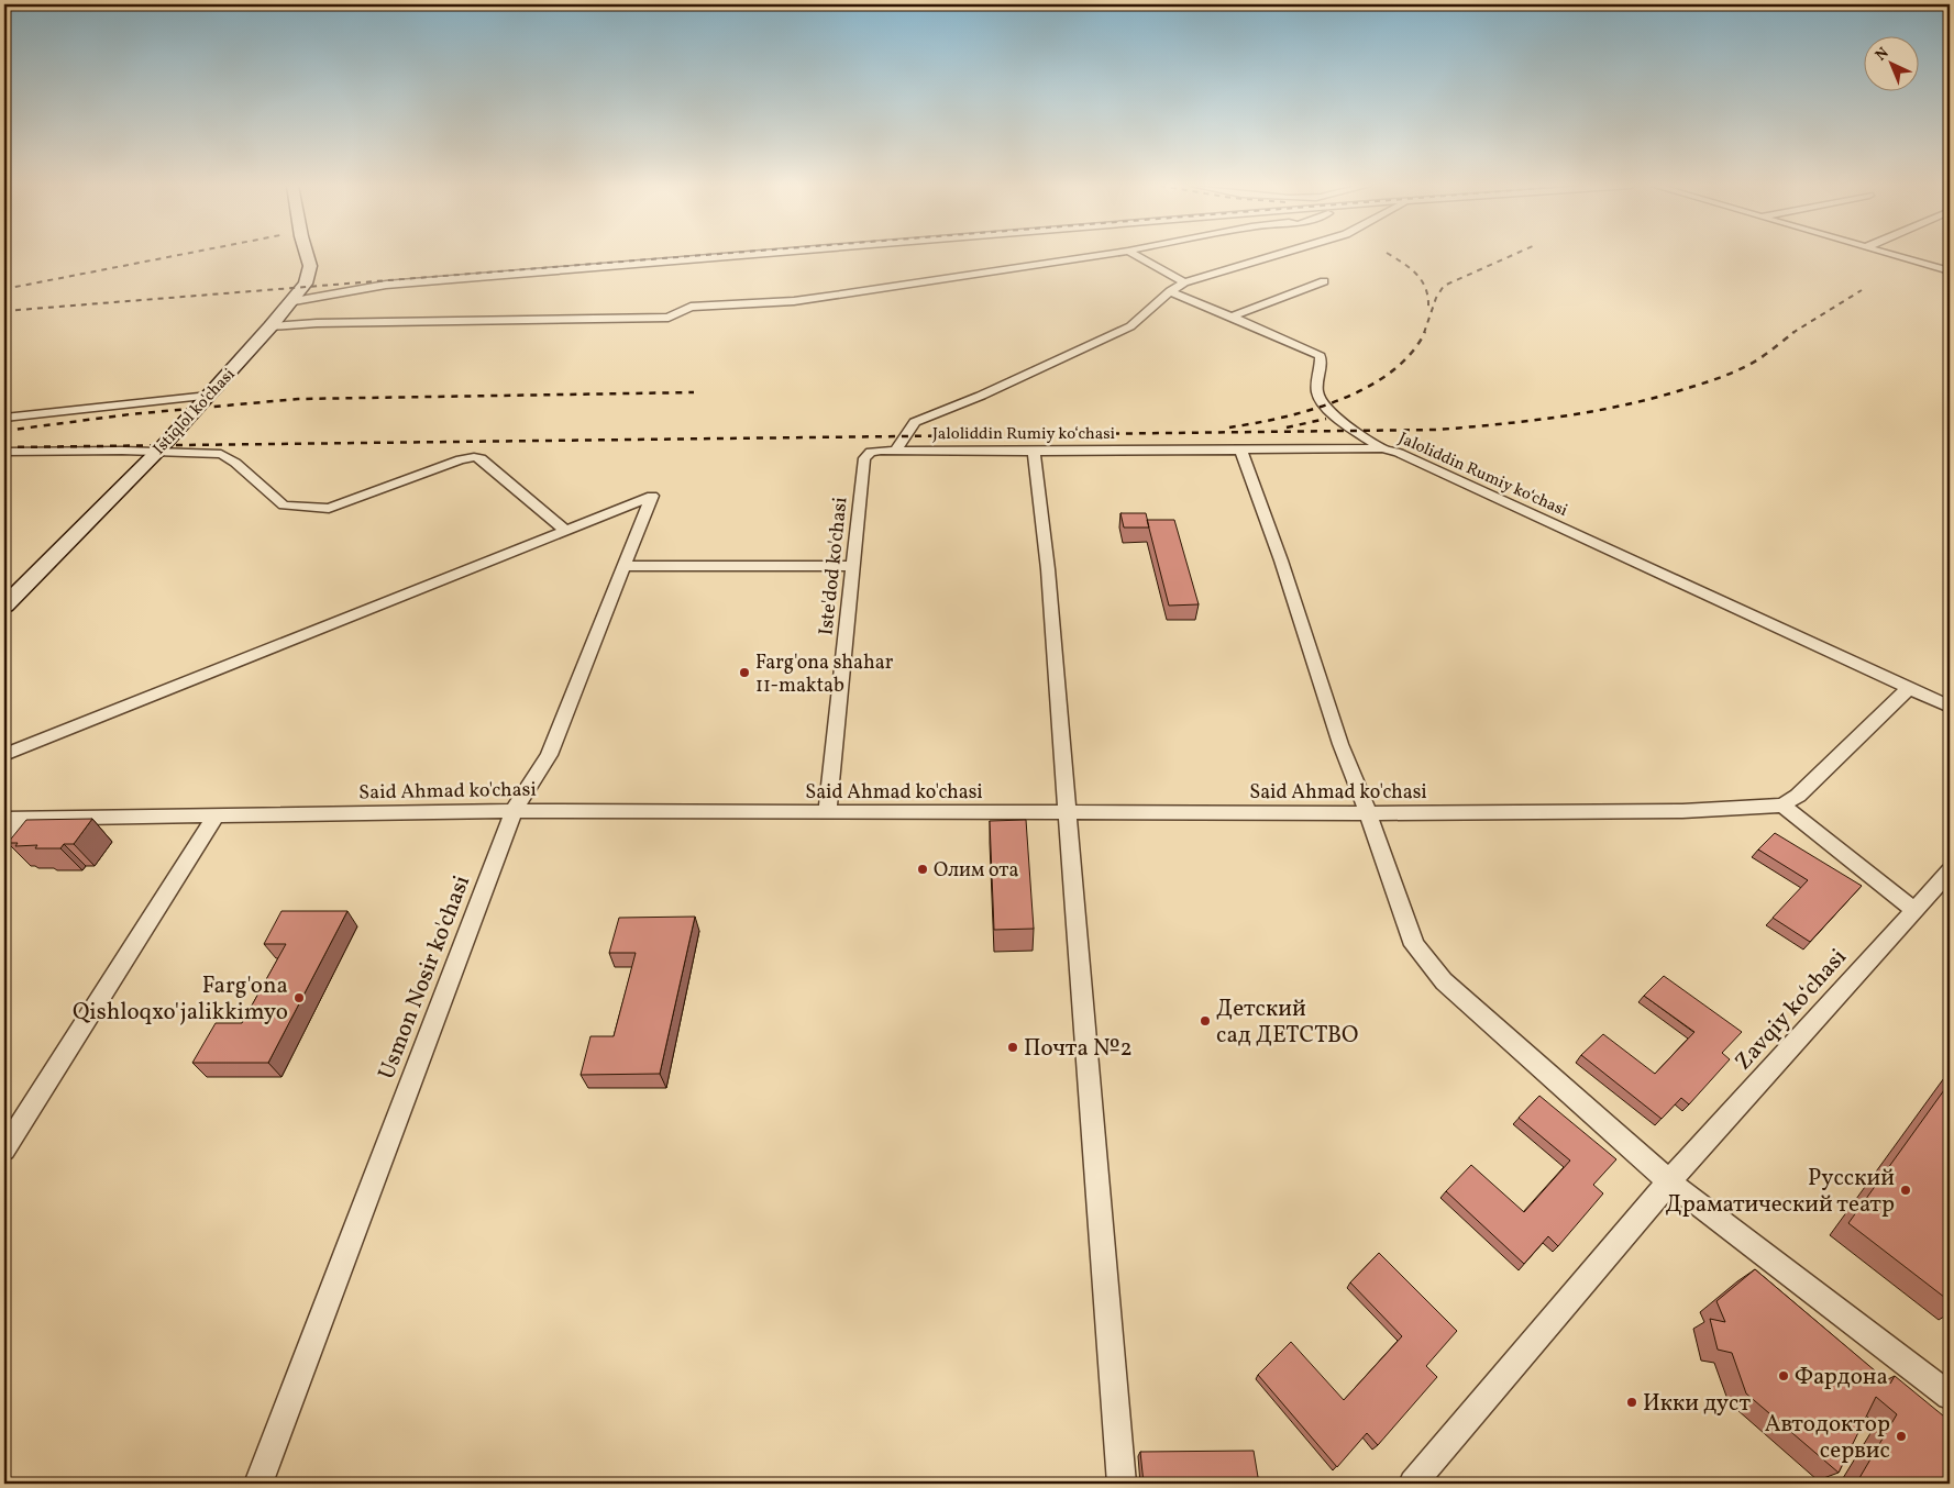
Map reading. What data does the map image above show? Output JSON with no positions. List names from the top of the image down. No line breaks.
{"streets":{"main road":["Istiqlol ko'chasi"],"street":["Jaloliddin Rumiy koʻchasi","Iste'dod ko'chasi","Said Ahmad ko'chasi","Usmon Nosir ko'chasi","Zavqiy koʻchasi"]},"crossings":[["Jaloliddin Rumiy koʻchasi","Iste'dod ko'chasi"],["Iste'dod ko'chasi","Said Ahmad ko'chasi"],["Said Ahmad ko'chasi","Usmon Nosir ko'chasi"]],"places":["Farg'ona shahar 11-maktab","Олим ота","Farg'ona Qishloqxo'jalikkimyo","Детский сад ДЕТСТВО","Почта №2","Русский Драматический театр","Фардона","Икки дуст","Автодоктор сервис"],"north":"top left"}
